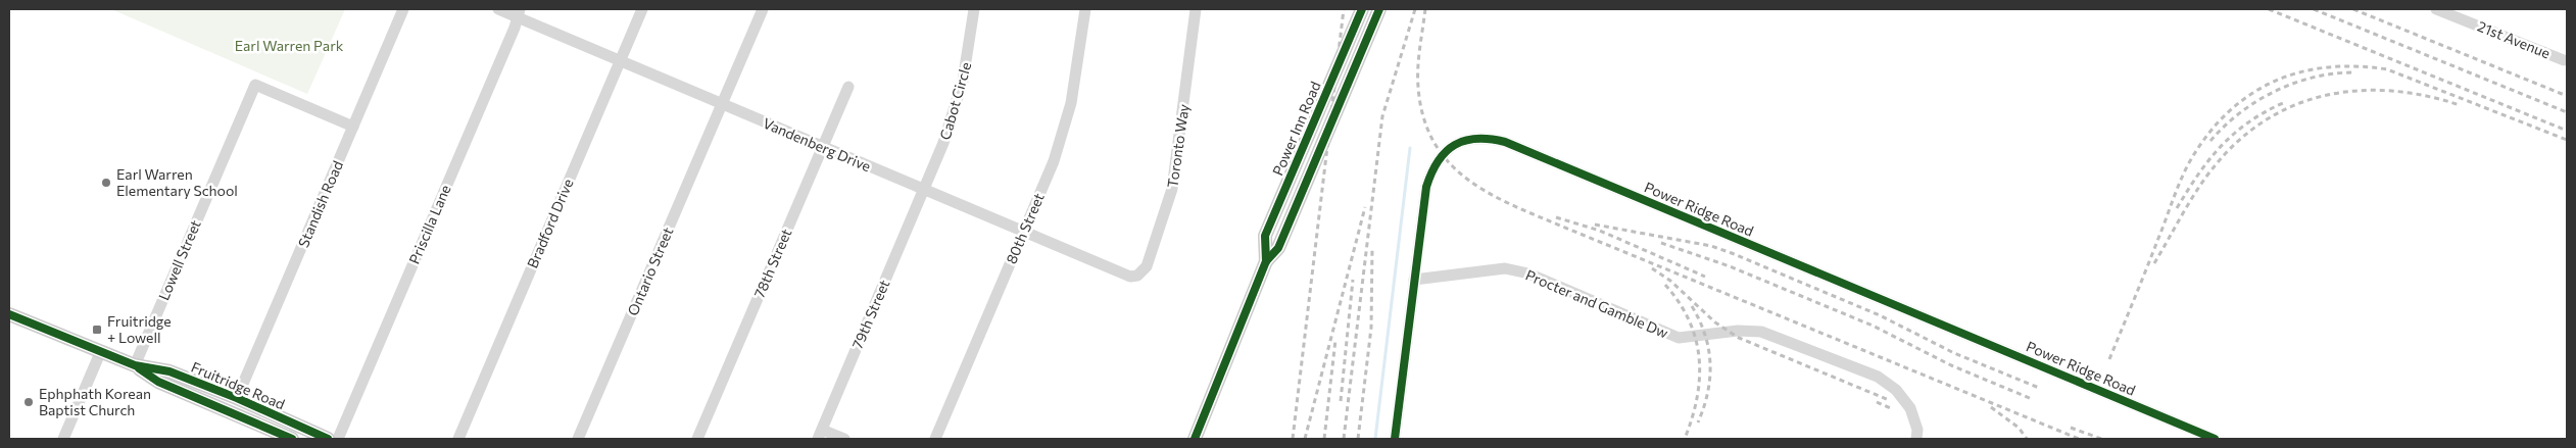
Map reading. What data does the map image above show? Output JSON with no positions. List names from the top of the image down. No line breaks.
{"streets":{"main road":["Power Inn Road","Fruitridge Road"],"street":["21st Avenue","Cabot Circle","Vandenberg Drive","Toronto Way","Standish Road","Power Ridge Road","Bradford Drive","Priscilla Lane","80th Street","Lowell Street","78th Street","Ontario Street","Procter and Gamble Dw","79th Street"]},"crossings":[["Cabot Circle","Vandenberg Drive"],["Cabot Circle","79th Street"],["Vandenberg Drive","Toronto Way"],["Vandenberg Drive","Bradford Drive"],["Vandenberg Drive","Priscilla Lane"],["Vandenberg Drive","80th Street"],["Vandenberg Drive","78th Street"],["Vandenberg Drive","Ontario Street"],["Vandenberg Drive","79th Street"],["Standish Road","Lowell Street"],["Standish Road","Fruitridge Road"],["Power Ridge Road","Procter and Gamble Dw"],["Lowell Street","Fruitridge Road"]],"parks":["Earl Warren Park"],"places":{"other":["Earl Warren Elementary School","Ephphath Korean Baptist Church"],"transit":["Fruitridge + Lowell"]}}
